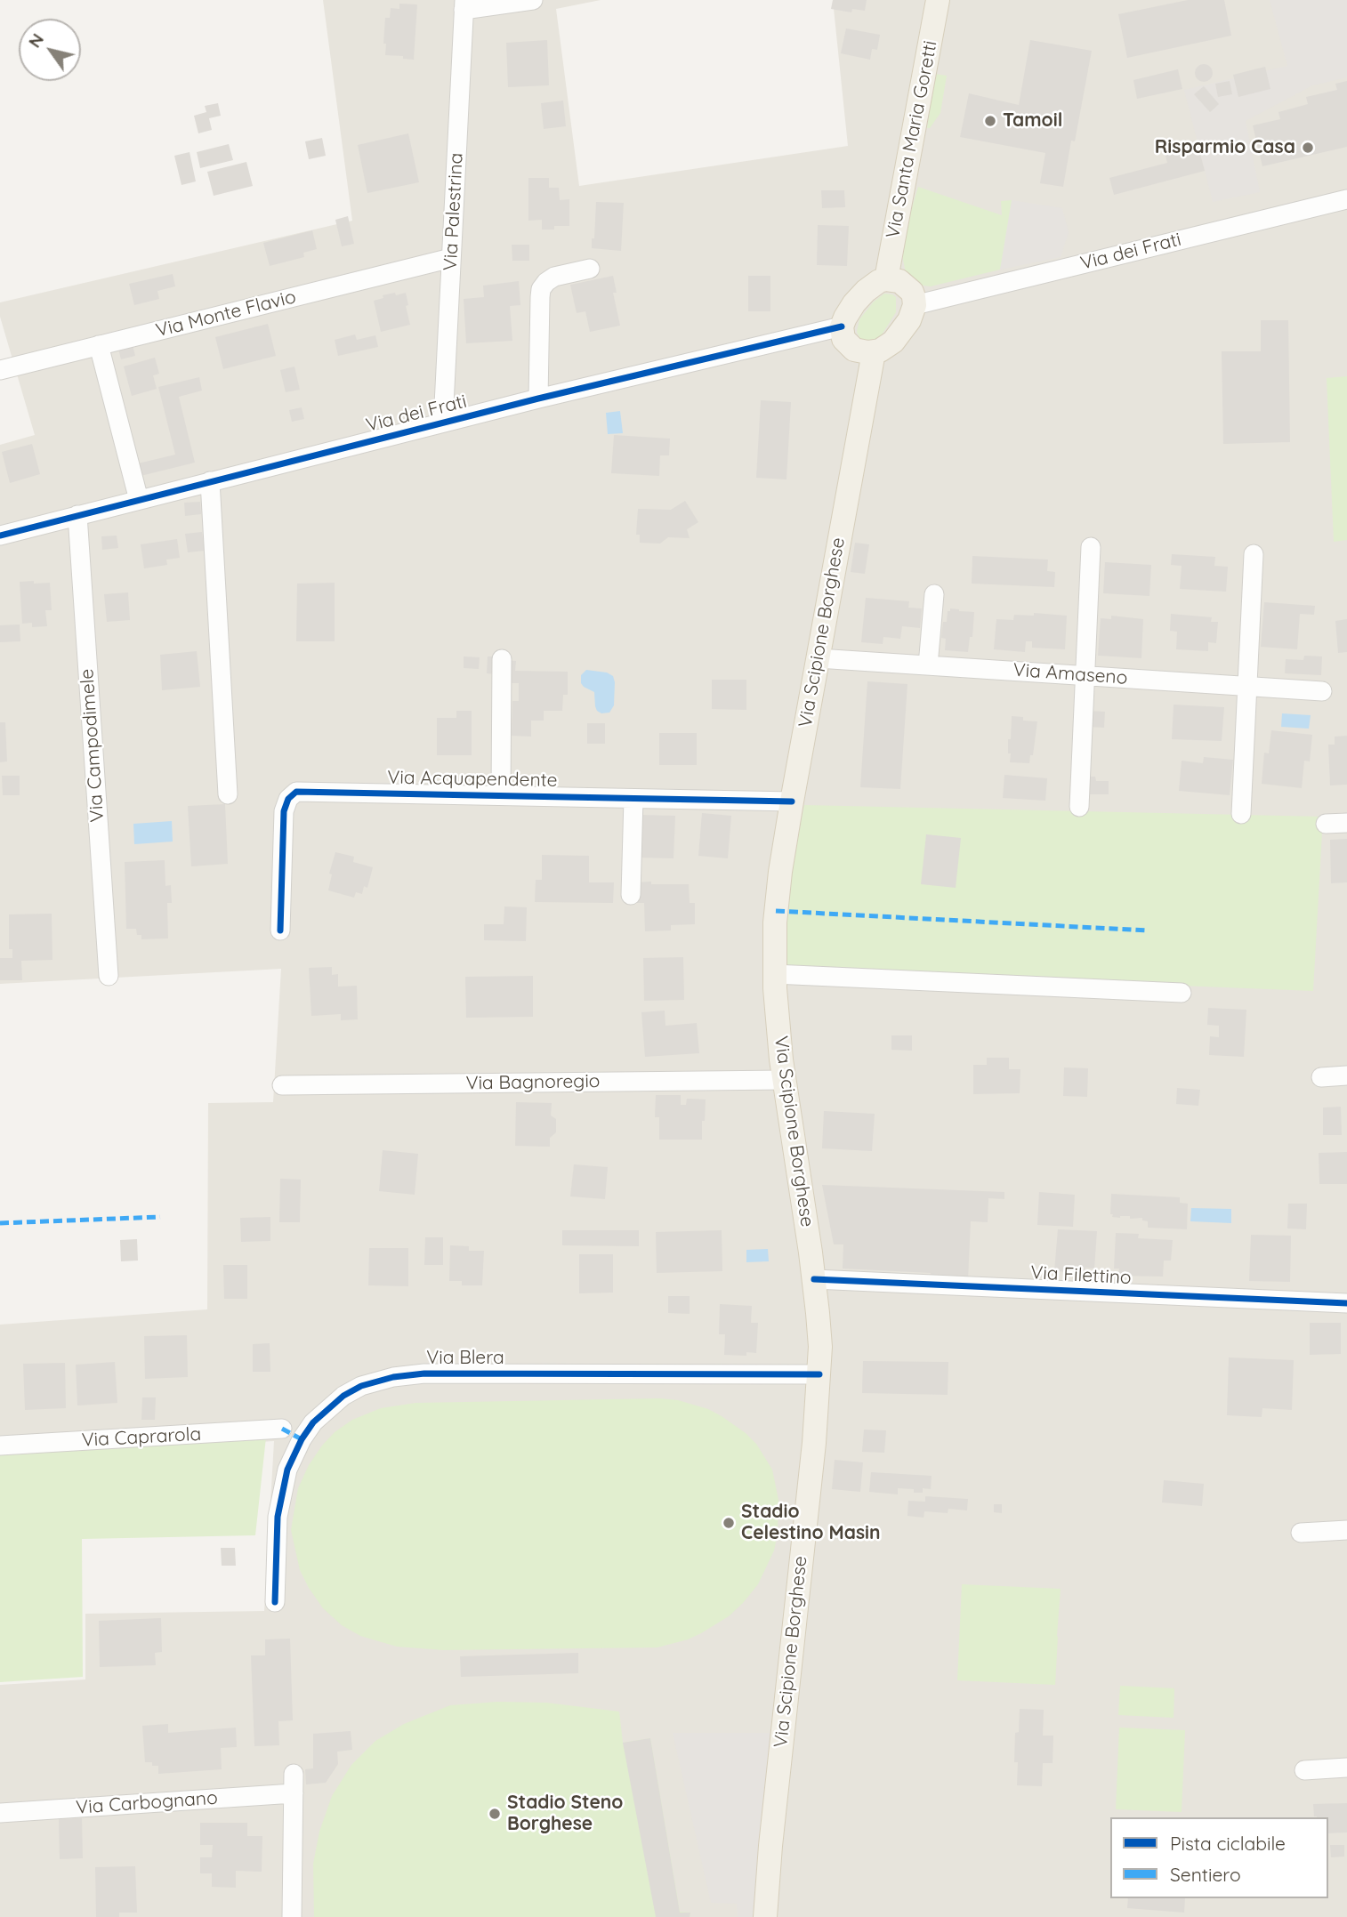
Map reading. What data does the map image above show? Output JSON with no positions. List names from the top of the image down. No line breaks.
{"streets":{"main road":["Via Santa Maria Goretti","Via Scipione Borghese"],"street":["Via Palestrina","Via dei Frati","Via Monte Flavio","Via Amaseno","Via Campodimele","Via Acquapendente","Via Bagnoregio","Via Filettino","Via Blera","Via Caprarola","Via Carbognano"]},"crossings":[["Via Santa Maria Goretti","Via dei Frati"],["Via Santa Maria Goretti","Via Scipione Borghese"],["Via Palestrina","Via dei Frati"],["Via Palestrina","Via Monte Flavio"],["Via dei Frati","Via Scipione Borghese"],["Via dei Frati","Via Campodimele"],["Via Scipione Borghese","Via Amaseno"],["Via Scipione Borghese","Via Acquapendente"],["Via Scipione Borghese","Via Bagnoregio"],["Via Scipione Borghese","Via Filettino"],["Via Scipione Borghese","Via Blera"]],"places":["Tamoil","Risparmio Casa","Stadio Celestino Masin","Stadio Steno Borghese"],"legend":["Pista ciclabile","Sentiero"],"north":"top left"}
